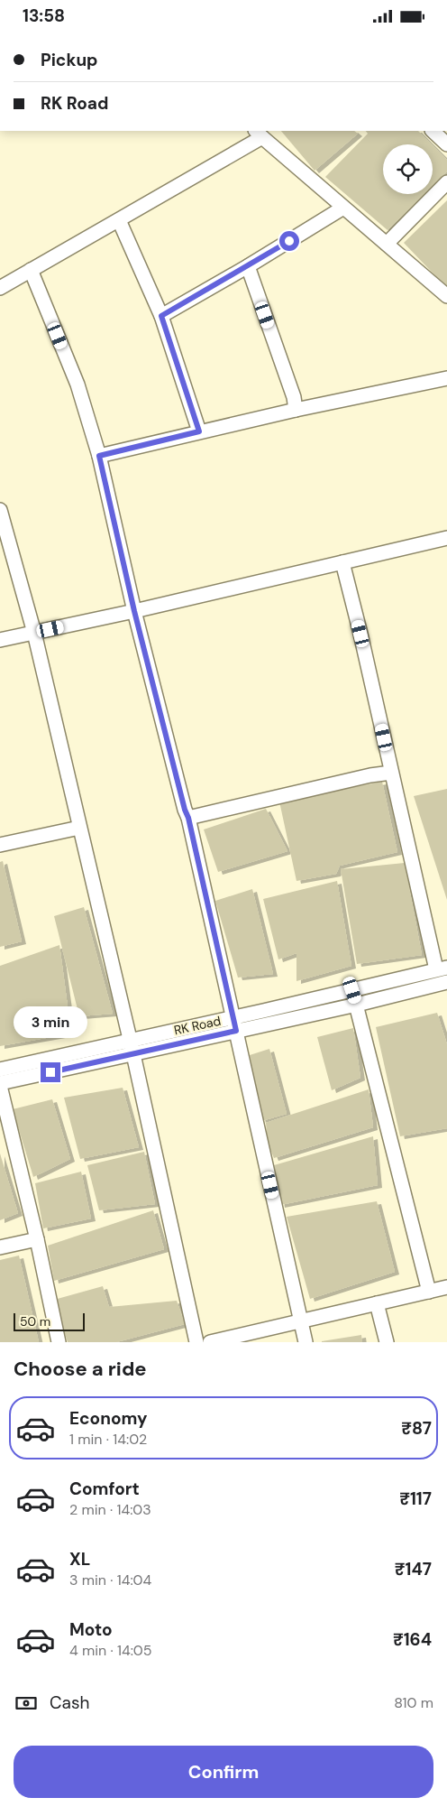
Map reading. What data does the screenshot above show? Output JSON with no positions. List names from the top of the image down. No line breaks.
{"streets":{"street":["RK Road"]},"scale_bar":"50 m","page":{"status":"13:58","banner":["Pickup","RK Road"],"bubble":"3 min","scale":"50 m","heading":"Choose a ride","list":[{"name":"Economy","note":"1 min · 14:02","value":"₹87"},{"name":"Comfort","note":"2 min · 14:03","value":"₹117"},{"name":"XL","note":"3 min · 14:04","value":"₹147"},{"name":"Moto","note":"4 min · 14:05","value":"₹164"}],"pay":["Cash","810 m"],"buttons":"Confirm"}}
